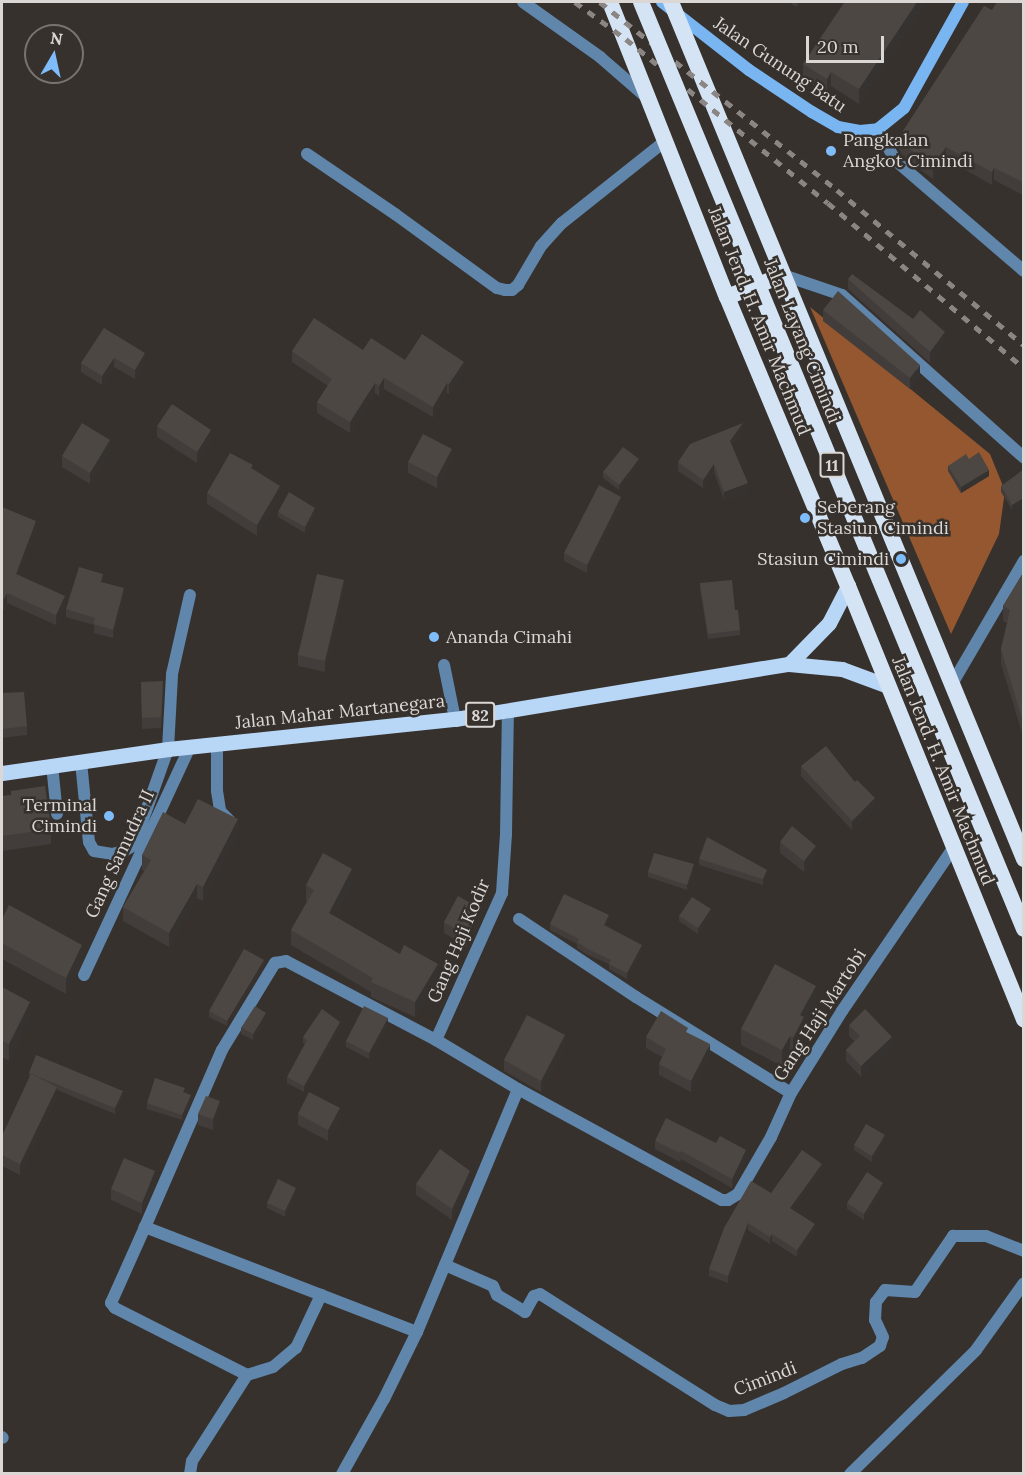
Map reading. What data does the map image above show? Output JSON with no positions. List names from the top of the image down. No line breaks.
{"streets":{"highway":["Jalan Jend. H. Amir Machmud","Jalan Layang Cimindi","11"],"main road":["Jalan Gunung Batu","Jalan Mahar Martanegara","82"],"street":["Gang Samudra II","Gang Haji Kodir","Gang Haji Martobi","Cimindi"]},"crossings":[["Jalan Gunung Batu","11"],["Jalan Jend. H. Amir Machmud","Jalan Mahar Martanegara"],["Jalan Jend. H. Amir Machmud","Gang Haji Martobi"],["Jalan Mahar Martanegara","Gang Samudra II"],["Jalan Mahar Martanegara","Gang Haji Kodir"]],"places":["Pangkalan Angkot Cimindi","Seberang Stasiun Cimindi","Stasiun Cimindi","Ananda Cimahi","Terminal Cimindi"],"scale_bar":"20 m","north":"top"}
